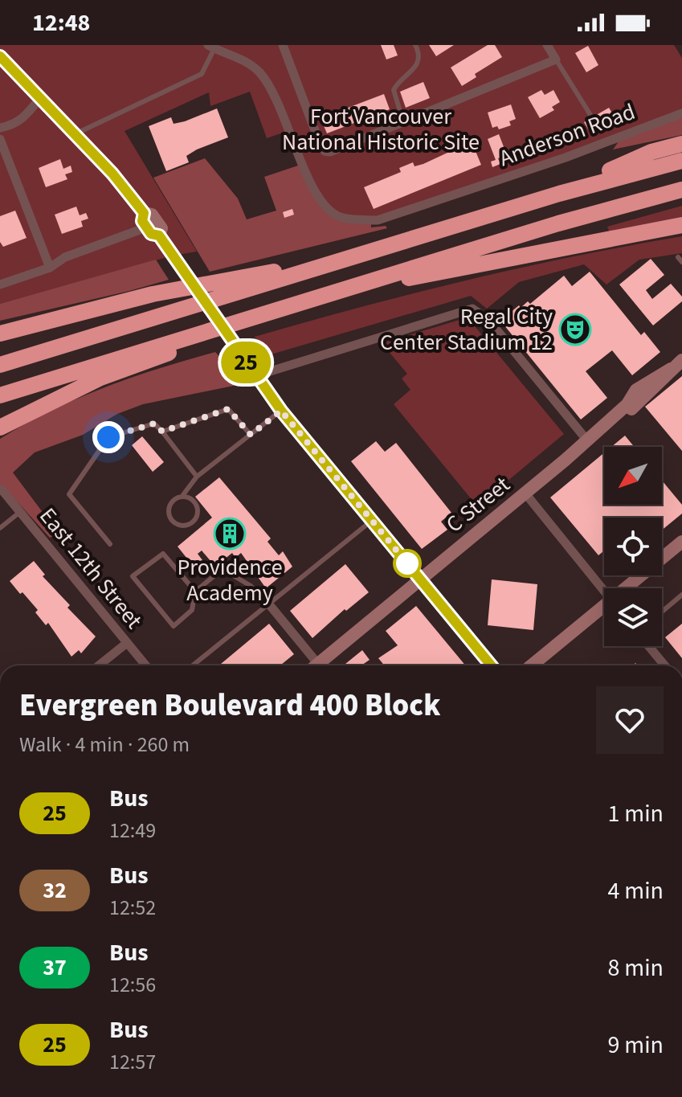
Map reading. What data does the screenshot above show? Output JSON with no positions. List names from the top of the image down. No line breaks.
{"streets":{"street":["Anderson Road","C Street","East 12th Street"]},"parks":["Fort Vancouver National Historic Site"],"places":{"theatre":["Regal City Center Stadium 12"],"building":["Providence Academy"]},"lines":["bus line 25"],"north":"bottom left","page":{"status":"12:48","on_map":"25","heading":["Evergreen Boulevard 400 Block","Walk · 4 min · 260 m"],"list":[{"mark":"25","name":"Bus","note":"12:49","value":"1 min"},{"mark":"32","name":"Bus","note":"12:52","value":"4 min"},{"mark":"37","name":"Bus","note":"12:56","value":"8 min"},{"mark":"25","name":"Bus","note":"12:57","value":"9 min"}]}}
